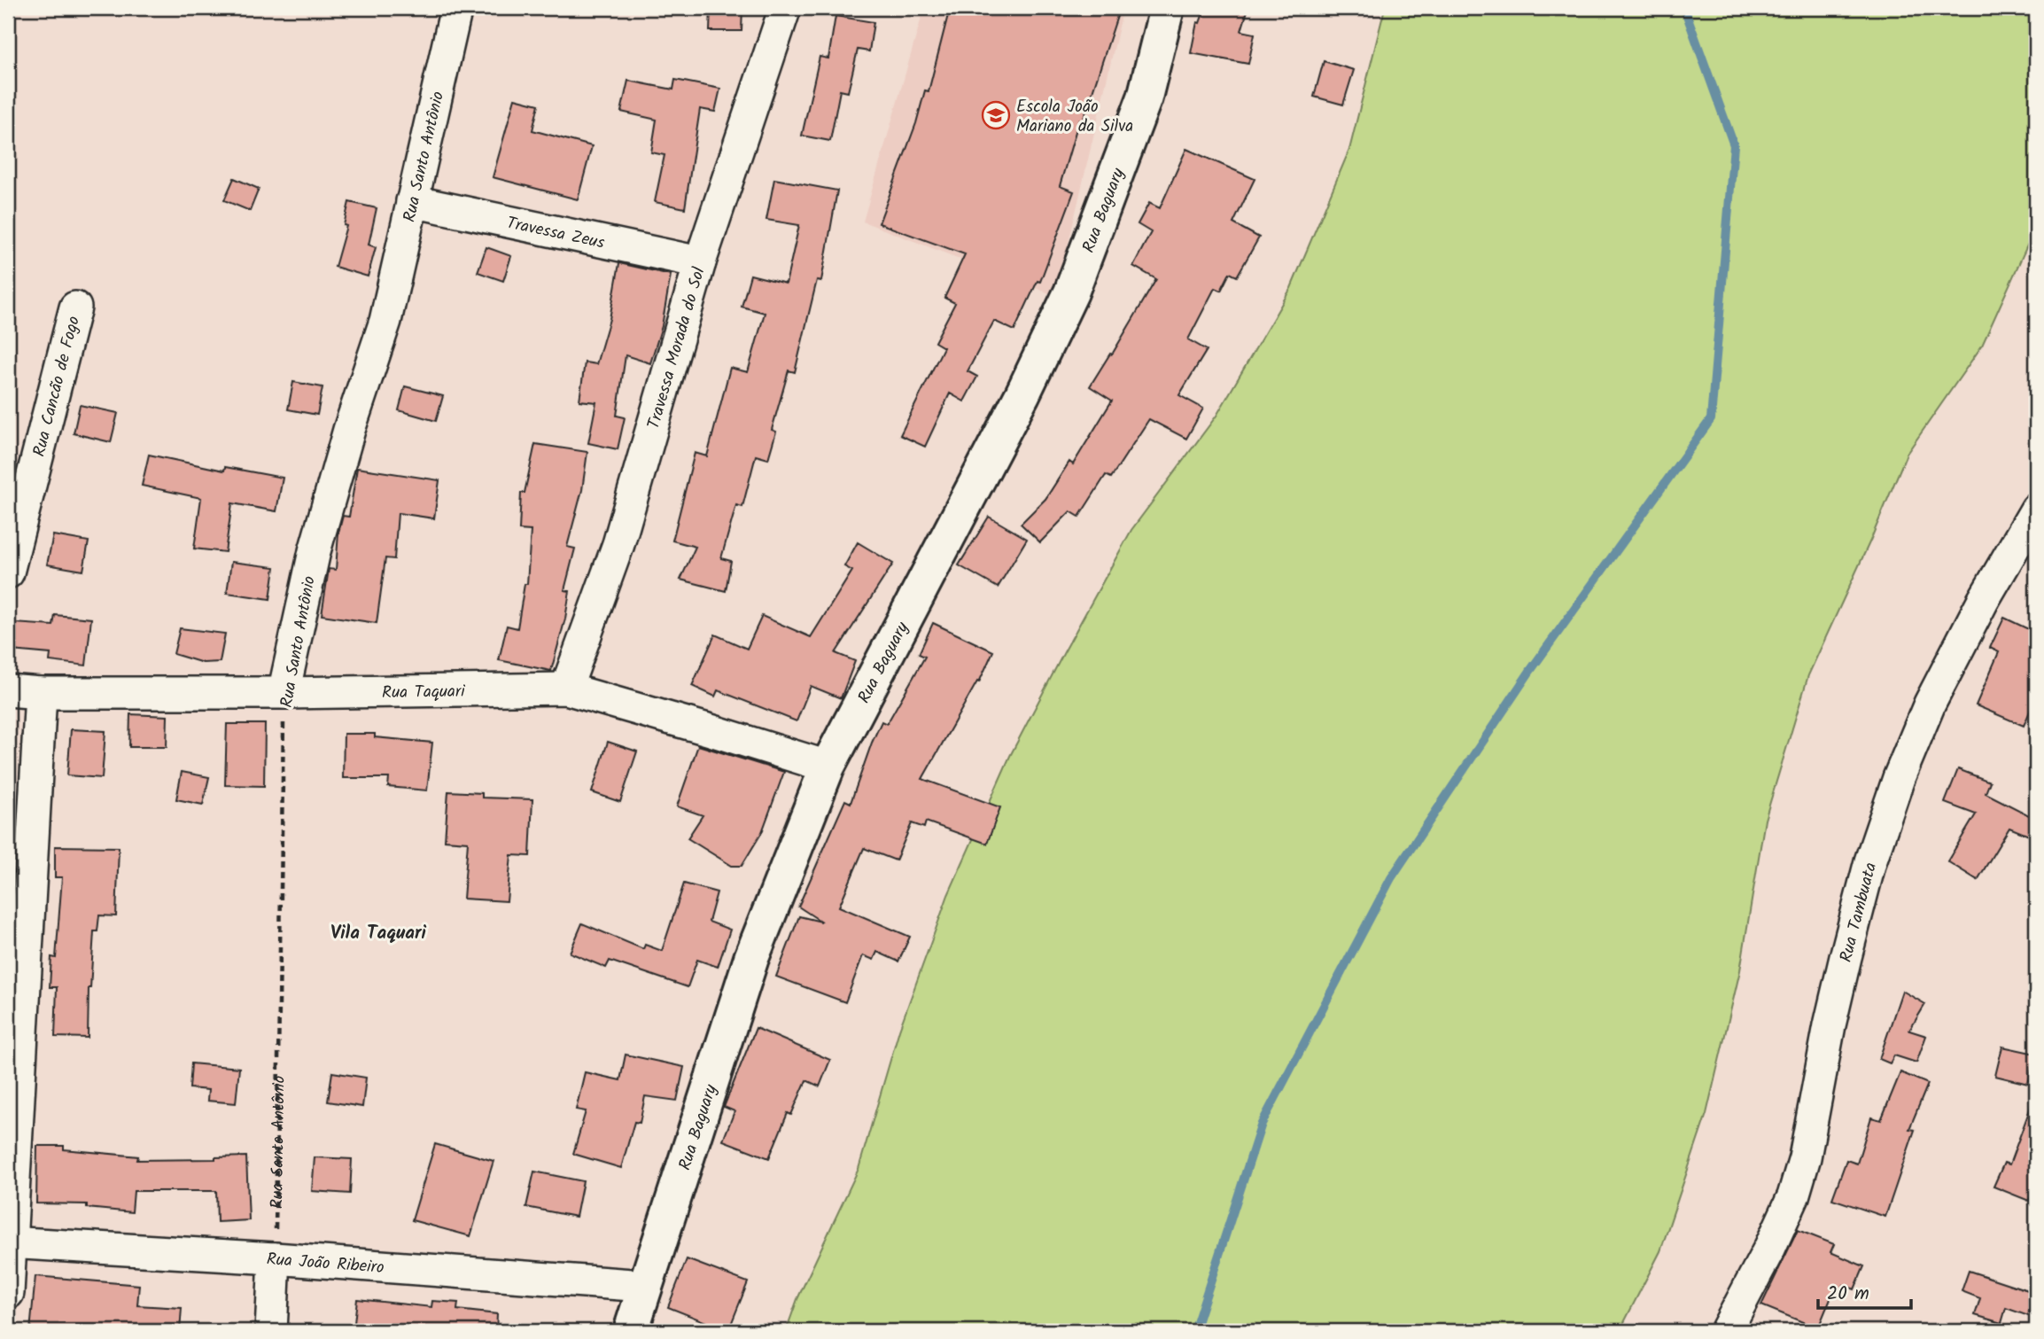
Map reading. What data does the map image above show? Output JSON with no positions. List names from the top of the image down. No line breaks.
{"streets":{"street":["Rua Santo Antônio","Rua Baguary","Travessa Zeus","Travessa Morada do Sol","Rua Cancão de Fogo","Rua Taquari","Rua Tambuata","Rua João Ribeiro"]},"crossings":[["Rua Santo Antônio","Travessa Zeus"],["Rua Santo Antônio","Rua Taquari"],["Rua Santo Antônio","Rua João Ribeiro"],["Rua Baguary","Rua Taquari"],["Rua Baguary","Rua João Ribeiro"],["Travessa Zeus","Travessa Morada do Sol"],["Travessa Morada do Sol","Rua Taquari"]],"districts":["Vila Taquari"],"places":{"school or university":["Escola João Mariano da Silva"]},"scale_bar":"20 m"}
